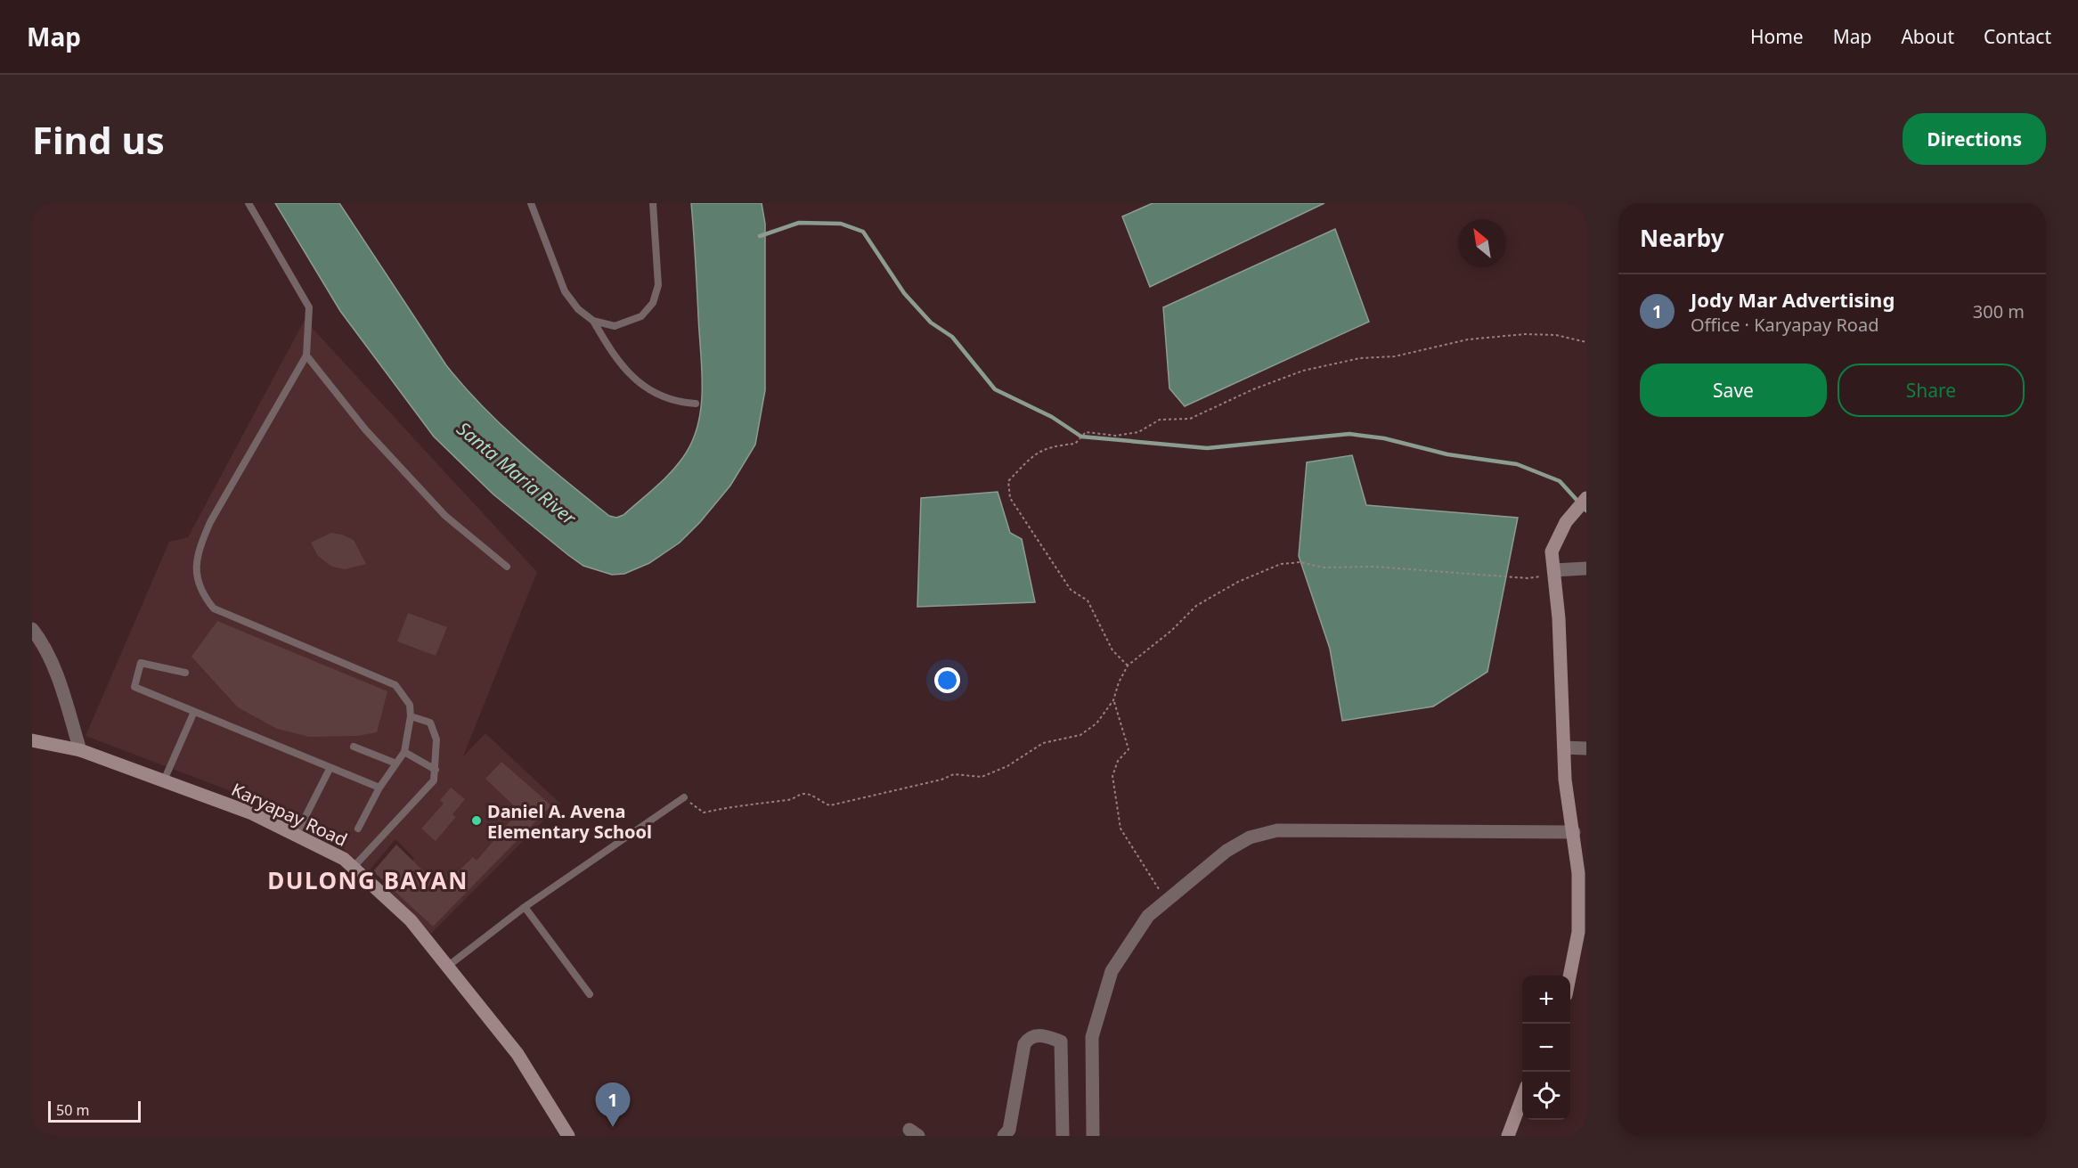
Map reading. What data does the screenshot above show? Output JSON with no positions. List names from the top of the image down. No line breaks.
{"streets":{"main road":["Karyapay Road"]},"districts":["DULONG BAYAN"],"water":["Santa Maria River"],"places":["Daniel A. Avena Elementary School"],"scale_bar":"50 m","north":"top left","page":{"header":"Map","nav":["Home","Map","About","Contact"],"buttons":["Directions",["Save","Share"]],"title":"Find us","heading":"Nearby","list":[{"mark":"1","name":"Jody Mar Advertising","note":"Office · Karyapay Road","value":"300 m"}],"map_buttons":["+","−"],"pins":"1","scale":"50 m"}}
